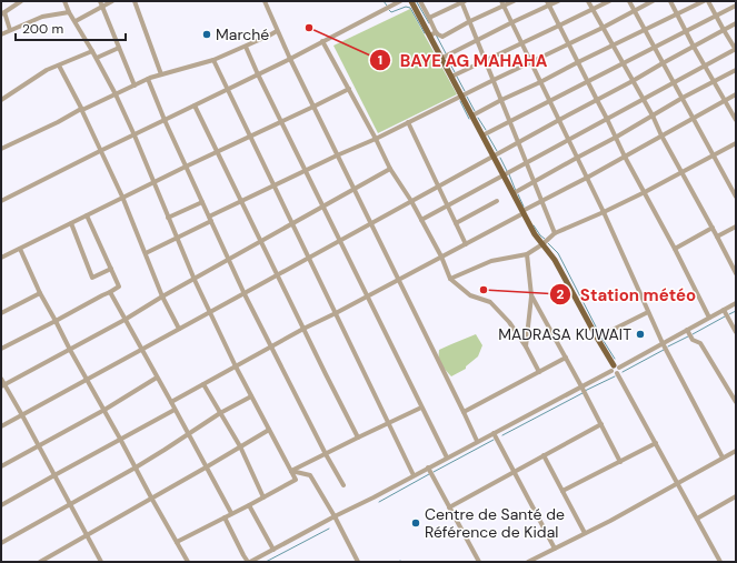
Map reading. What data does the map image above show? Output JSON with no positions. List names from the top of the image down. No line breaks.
{"places":["BAYE AG MAHAHA","Marché","Station météo","MADRASA KUWAIT","Centre de Santé de Référence de Kidal"],"scale_bar":"200 m"}
